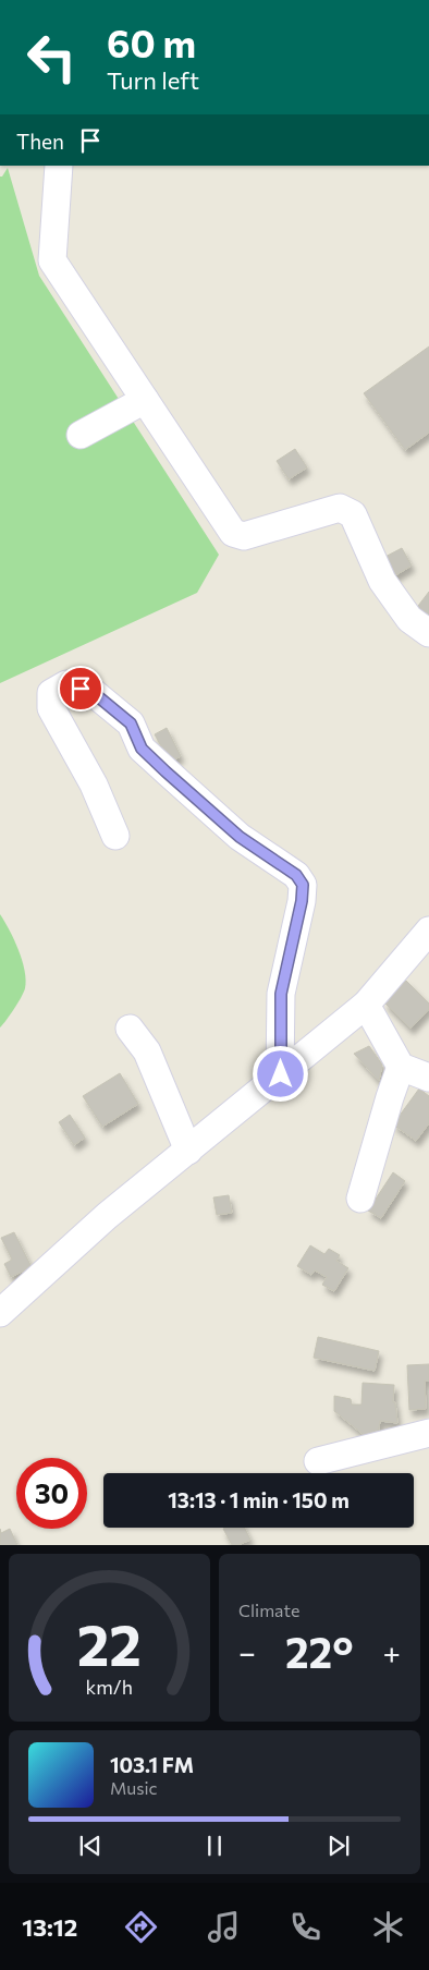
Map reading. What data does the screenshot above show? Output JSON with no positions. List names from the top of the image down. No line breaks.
{"page":{"turn":["60 m","Turn left"],"then":"Then","limit":"30","trip":"13:13 · 1 min · 150 m","tile":"Climate","heat":["−","22°","+"],"song":["103.1 FM","Music"],"tabs":"13:12","gauge":["22","km/h"]}}
